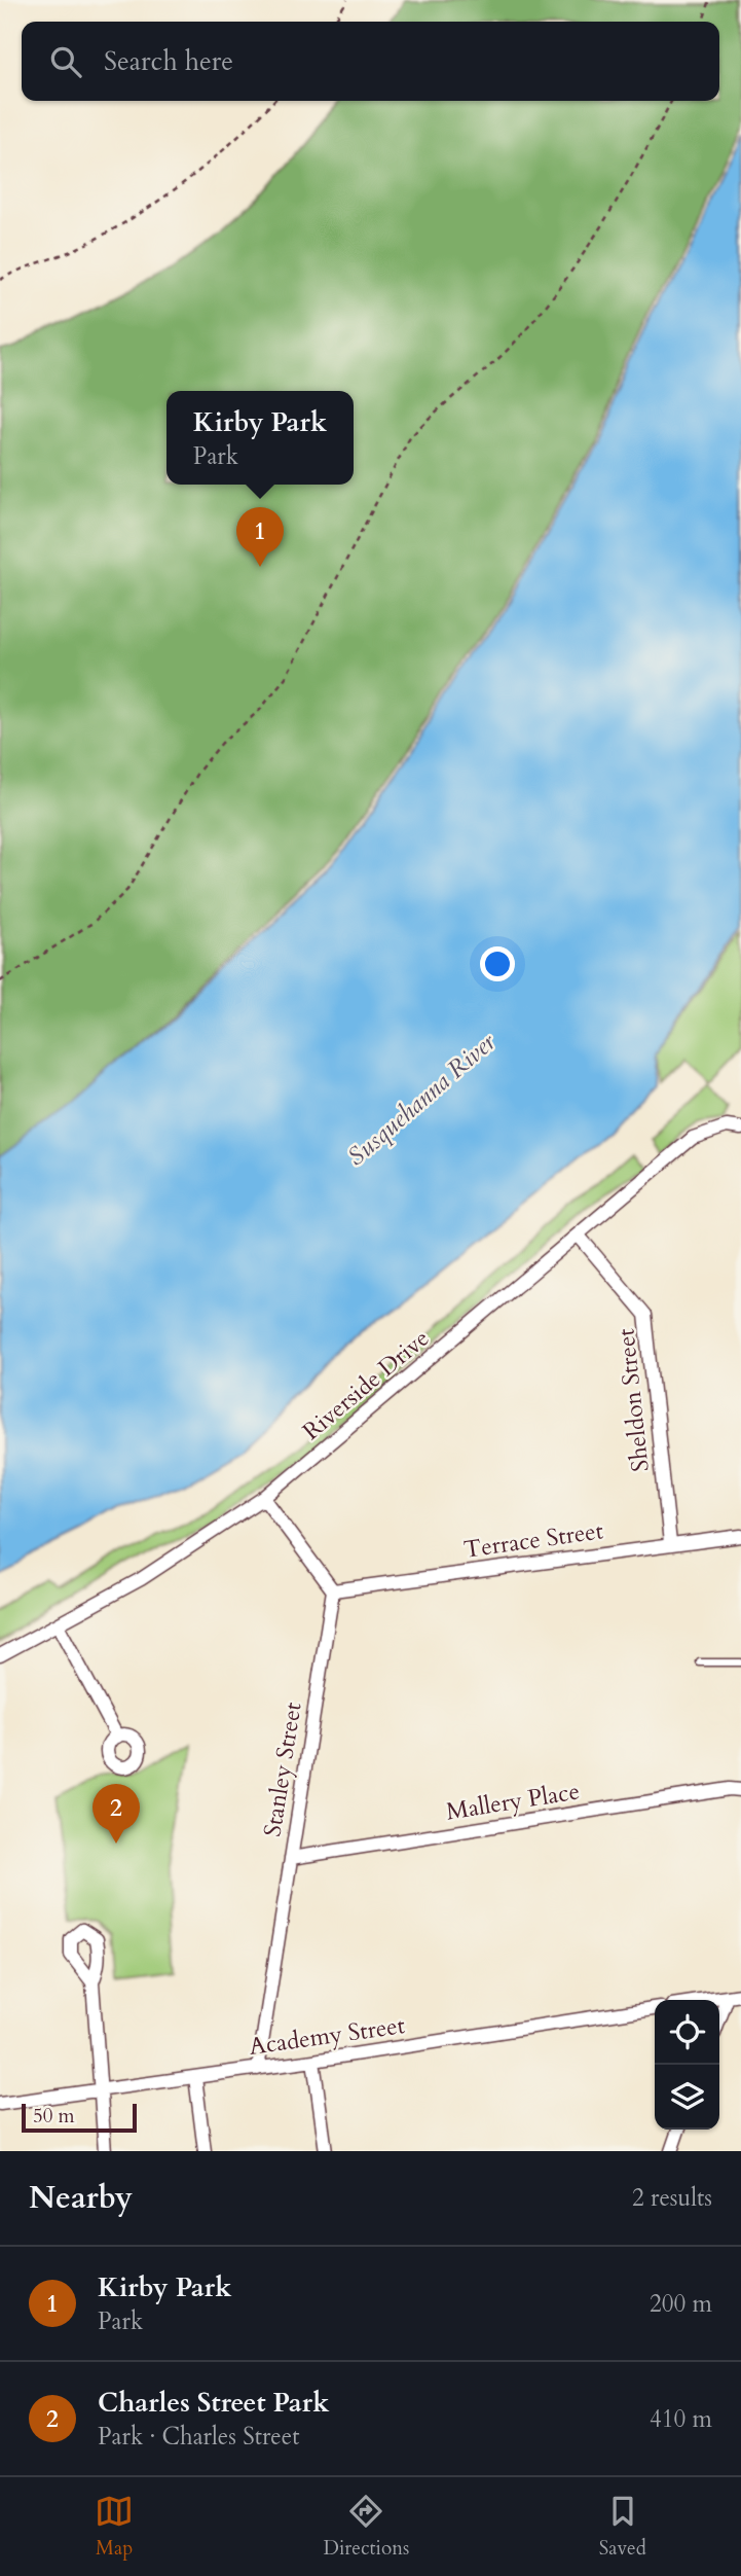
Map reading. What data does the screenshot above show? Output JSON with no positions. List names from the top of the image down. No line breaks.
{"streets":{"street":["Riverside Drive","Sheldon Street","Terrace Street","Stanley Street","Mallery Place","Academy Street"]},"crossings":[["Riverside Drive","Sheldon Street"],["Sheldon Street","Terrace Street"],["Terrace Street","Stanley Street"],["Stanley Street","Mallery Place"],["Stanley Street","Academy Street"]],"water":["Susquehanna River"],"scale_bar":"50 m","page":{"search":"Search here","popup":["Kirby Park","Park"],"pins":["1","2"],"scale":"50 m","heading":["Nearby","2 results"],"list":[{"mark":"1","name":"Kirby Park","note":"Park","value":"200 m"},{"mark":"2","name":"Charles Street Park","note":"Park · Charles Street","value":"410 m"}],"nav":["Map","Directions","Saved"]}}
